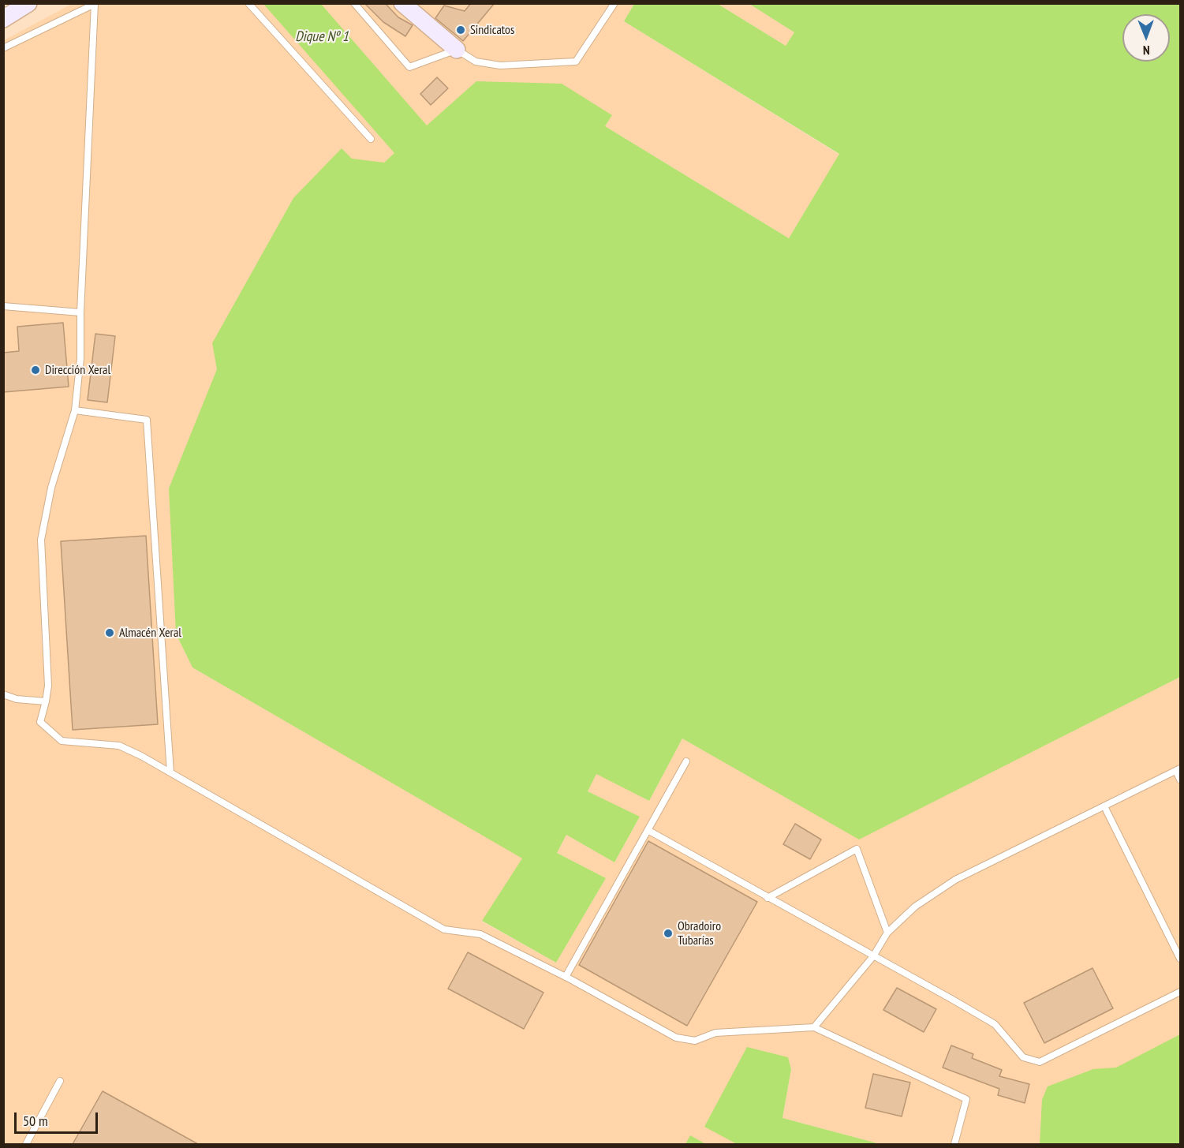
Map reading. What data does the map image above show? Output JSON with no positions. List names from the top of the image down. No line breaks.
{"water":["Dique Nº 1"],"places":["Sindicatos","Dirección Xeral","Almacén Xeral","Obradoiro Tubarías"],"scale_bar":"50 m","north":"bottom"}
